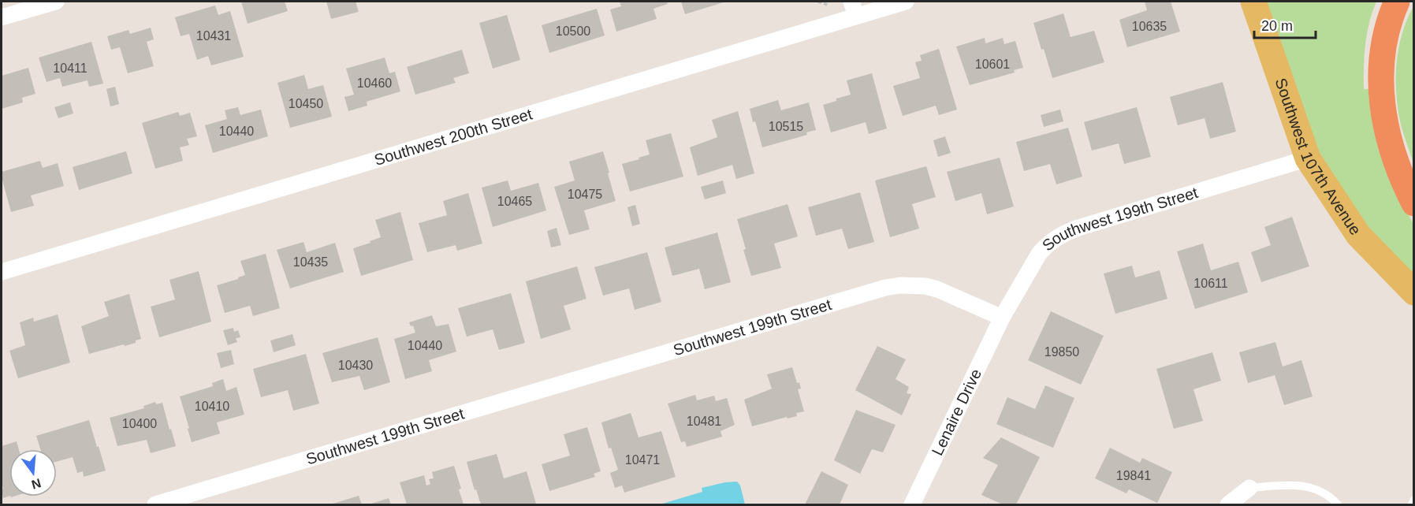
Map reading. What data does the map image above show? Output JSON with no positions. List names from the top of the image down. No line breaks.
{"streets":{"main road":["Southwest 107th Avenue"],"street":["Southwest 200th Street","Southwest 199th Street","Lenaire Drive"]},"crossings":[["Southwest 107th Avenue","Southwest 199th Street"],["Southwest 199th Street","Lenaire Drive"]],"house_numbers":["10635","10500","10431","10601","10411","10460","10450","10515","10440","10475","10465","10435","10611","10440","19850","10430","10410","10481","10400","10471","19841"],"scale_bar":"20 m","north":"bottom"}
